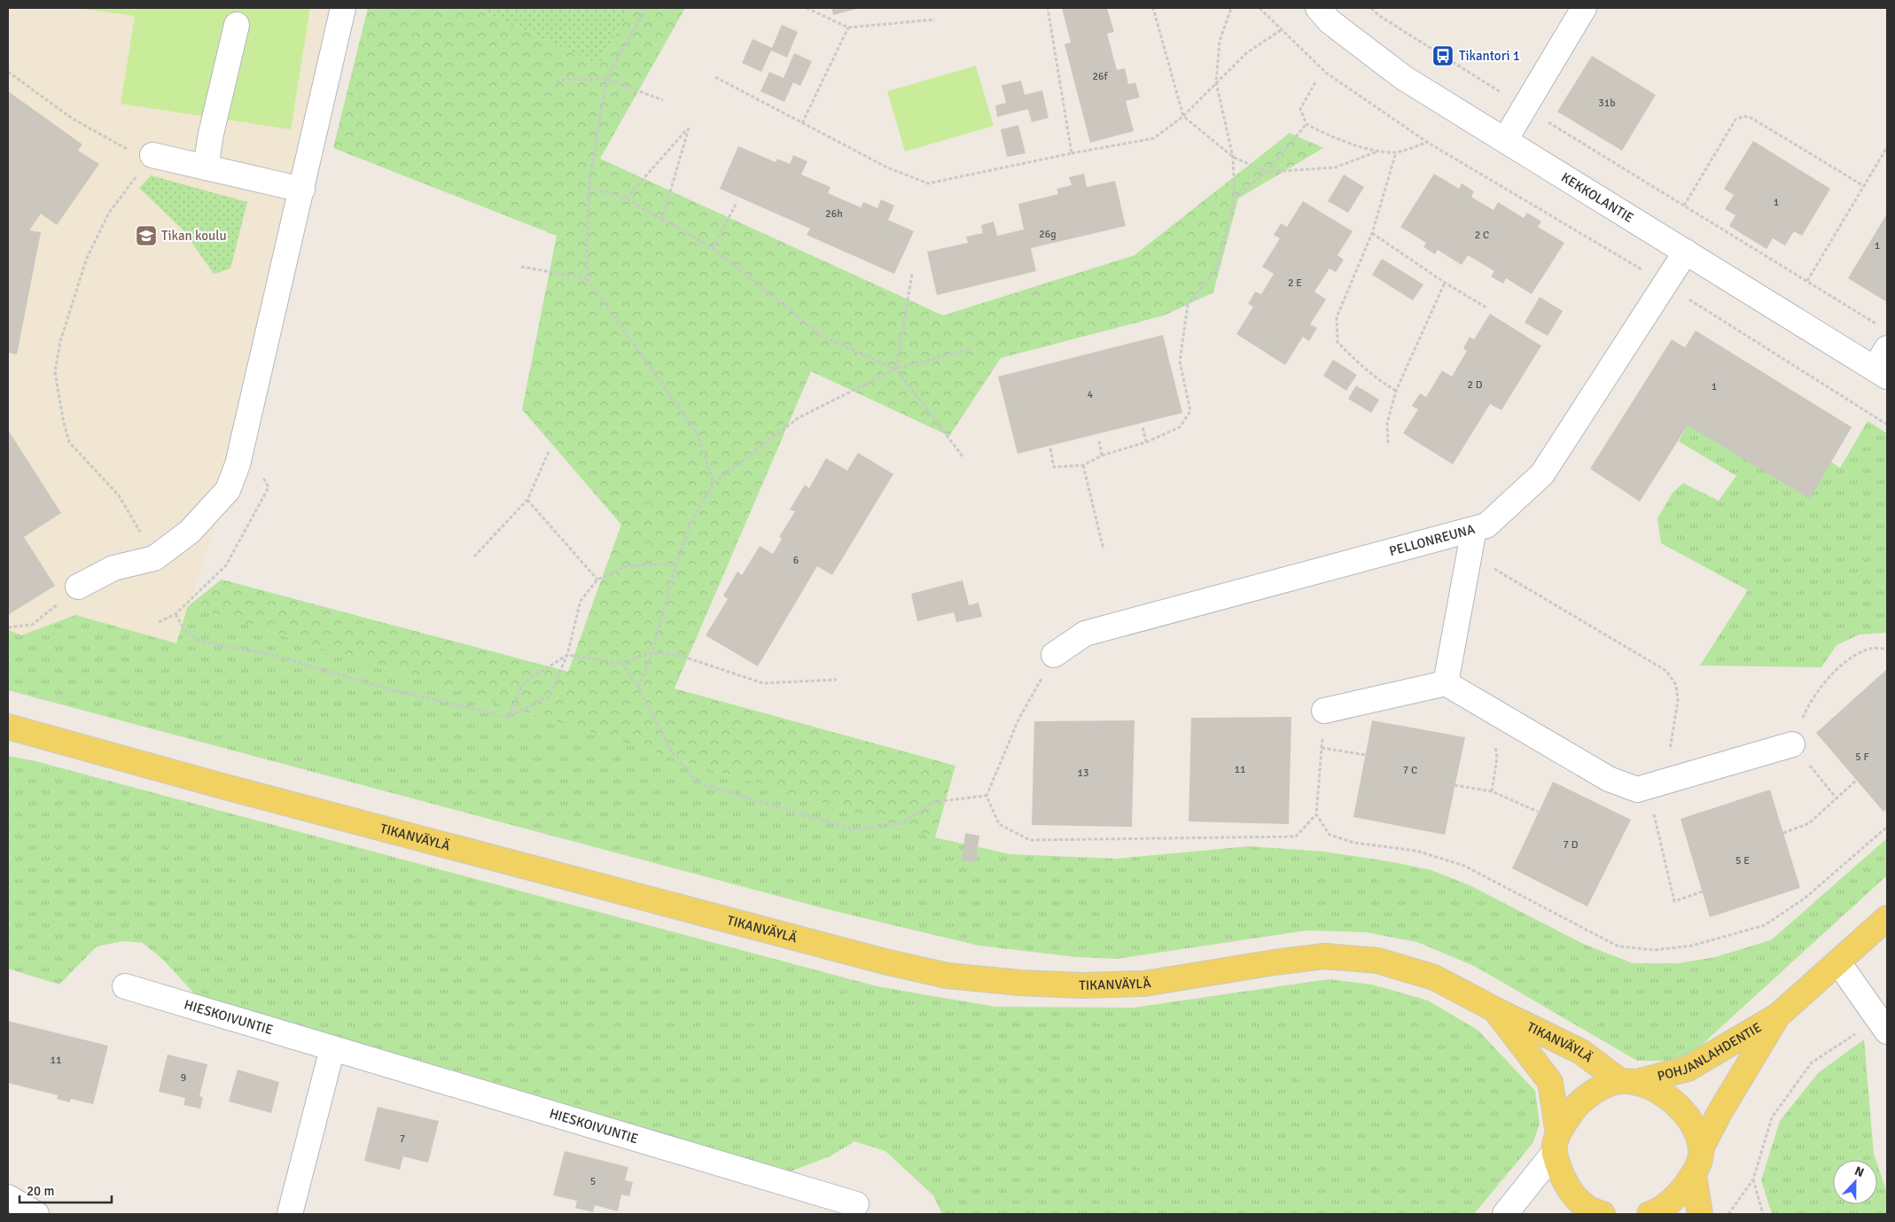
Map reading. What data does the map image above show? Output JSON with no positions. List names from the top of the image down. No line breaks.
{"streets":{"main road":["TIKANVÄYLÄ","POHJANLAHDENTIE"],"street":["KEKKOLANTIE","PELLONREUNA","HIESKOIVUNTIE"]},"crossings":[["KEKKOLANTIE","PELLONREUNA"],["TIKANVÄYLÄ","POHJANLAHDENTIE"]],"places":{"bus stop":["Tikantori 1"],"school or university":["Tikan koulu"]},"house_numbers":["26f","31b","1","26h","26g","2 C","1","2 E","2 D","1","4","6","5 F","11","7 C","13","7 D","5 E","11","9","7","5"],"scale_bar":"20 m","north":"top"}
